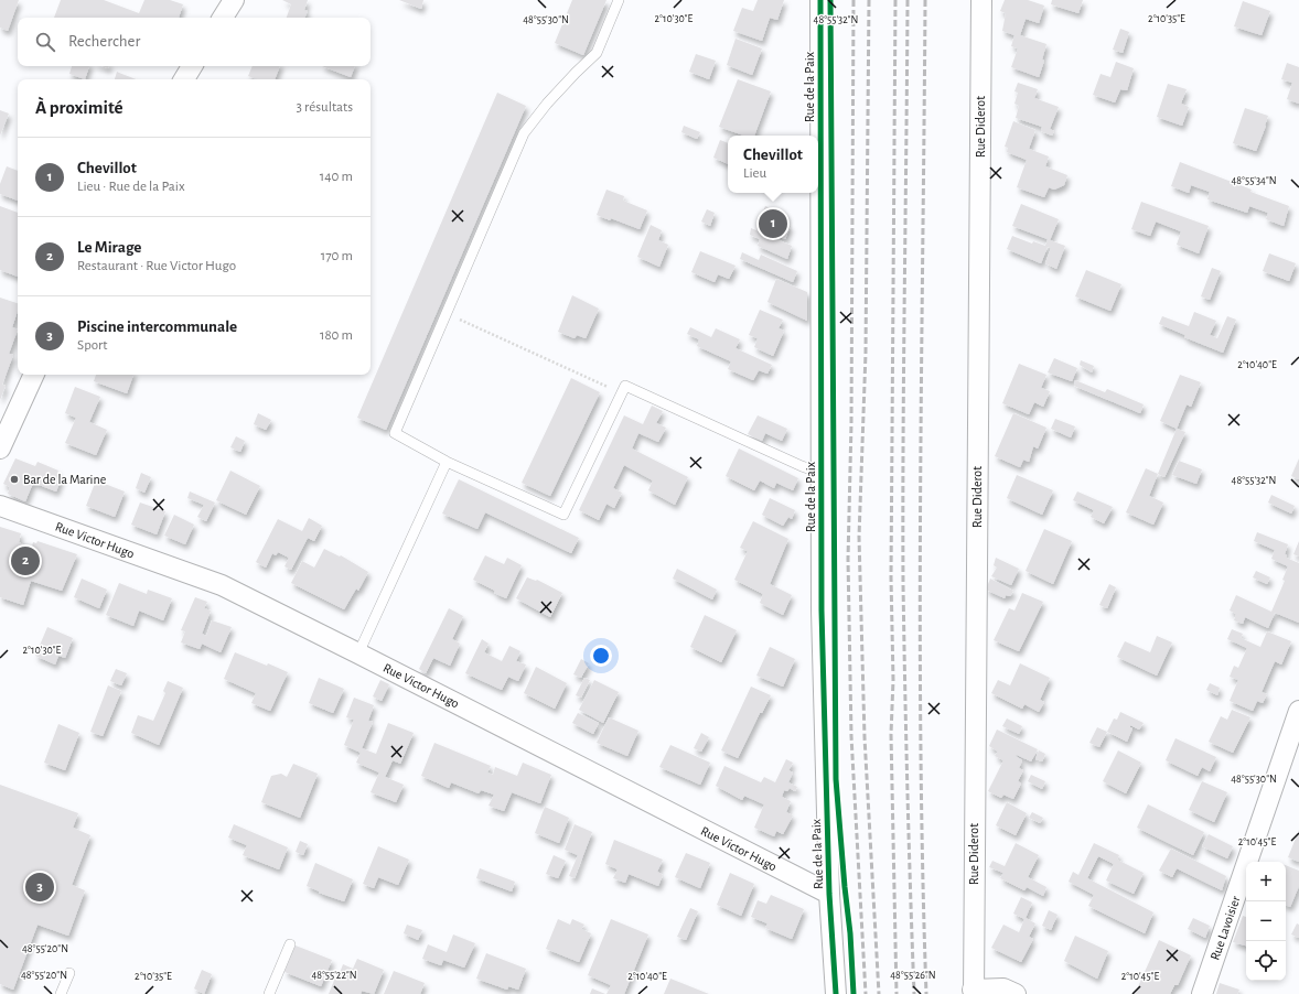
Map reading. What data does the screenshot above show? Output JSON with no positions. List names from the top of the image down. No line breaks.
{"streets":{"street":["Rue de la Paix","Rue Diderot","Rue Victor Hugo","Rue Lavoisier"]},"crossings":[["Rue de la Paix","Rue Victor Hugo"]],"places":["Bar de la Marine"],"page":{"search":"Rechercher","heading":["À proximité","3 résultats"],"popup":["Chevillot","Lieu"],"list":[{"mark":"1","name":"Chevillot","note":"Lieu · Rue de la Paix","value":"140 m"},{"mark":"2","name":"Le Mirage","note":"Restaurant · Rue Victor Hugo","value":"170 m"},{"mark":"3","name":"Piscine intercommunale","note":"Sport","value":"180 m"}],"pins":["1","2","3"],"map_buttons":["+","−"]},"coordinates":["2°10'30\"E","2°10'35\"E","48°55'30\"N","48°55'32\"N","48°55'34\"N","2°10'40\"E","2°10'45\"E","48°55'20\"N","48°55'22\"N","48°55'26\"N"]}
